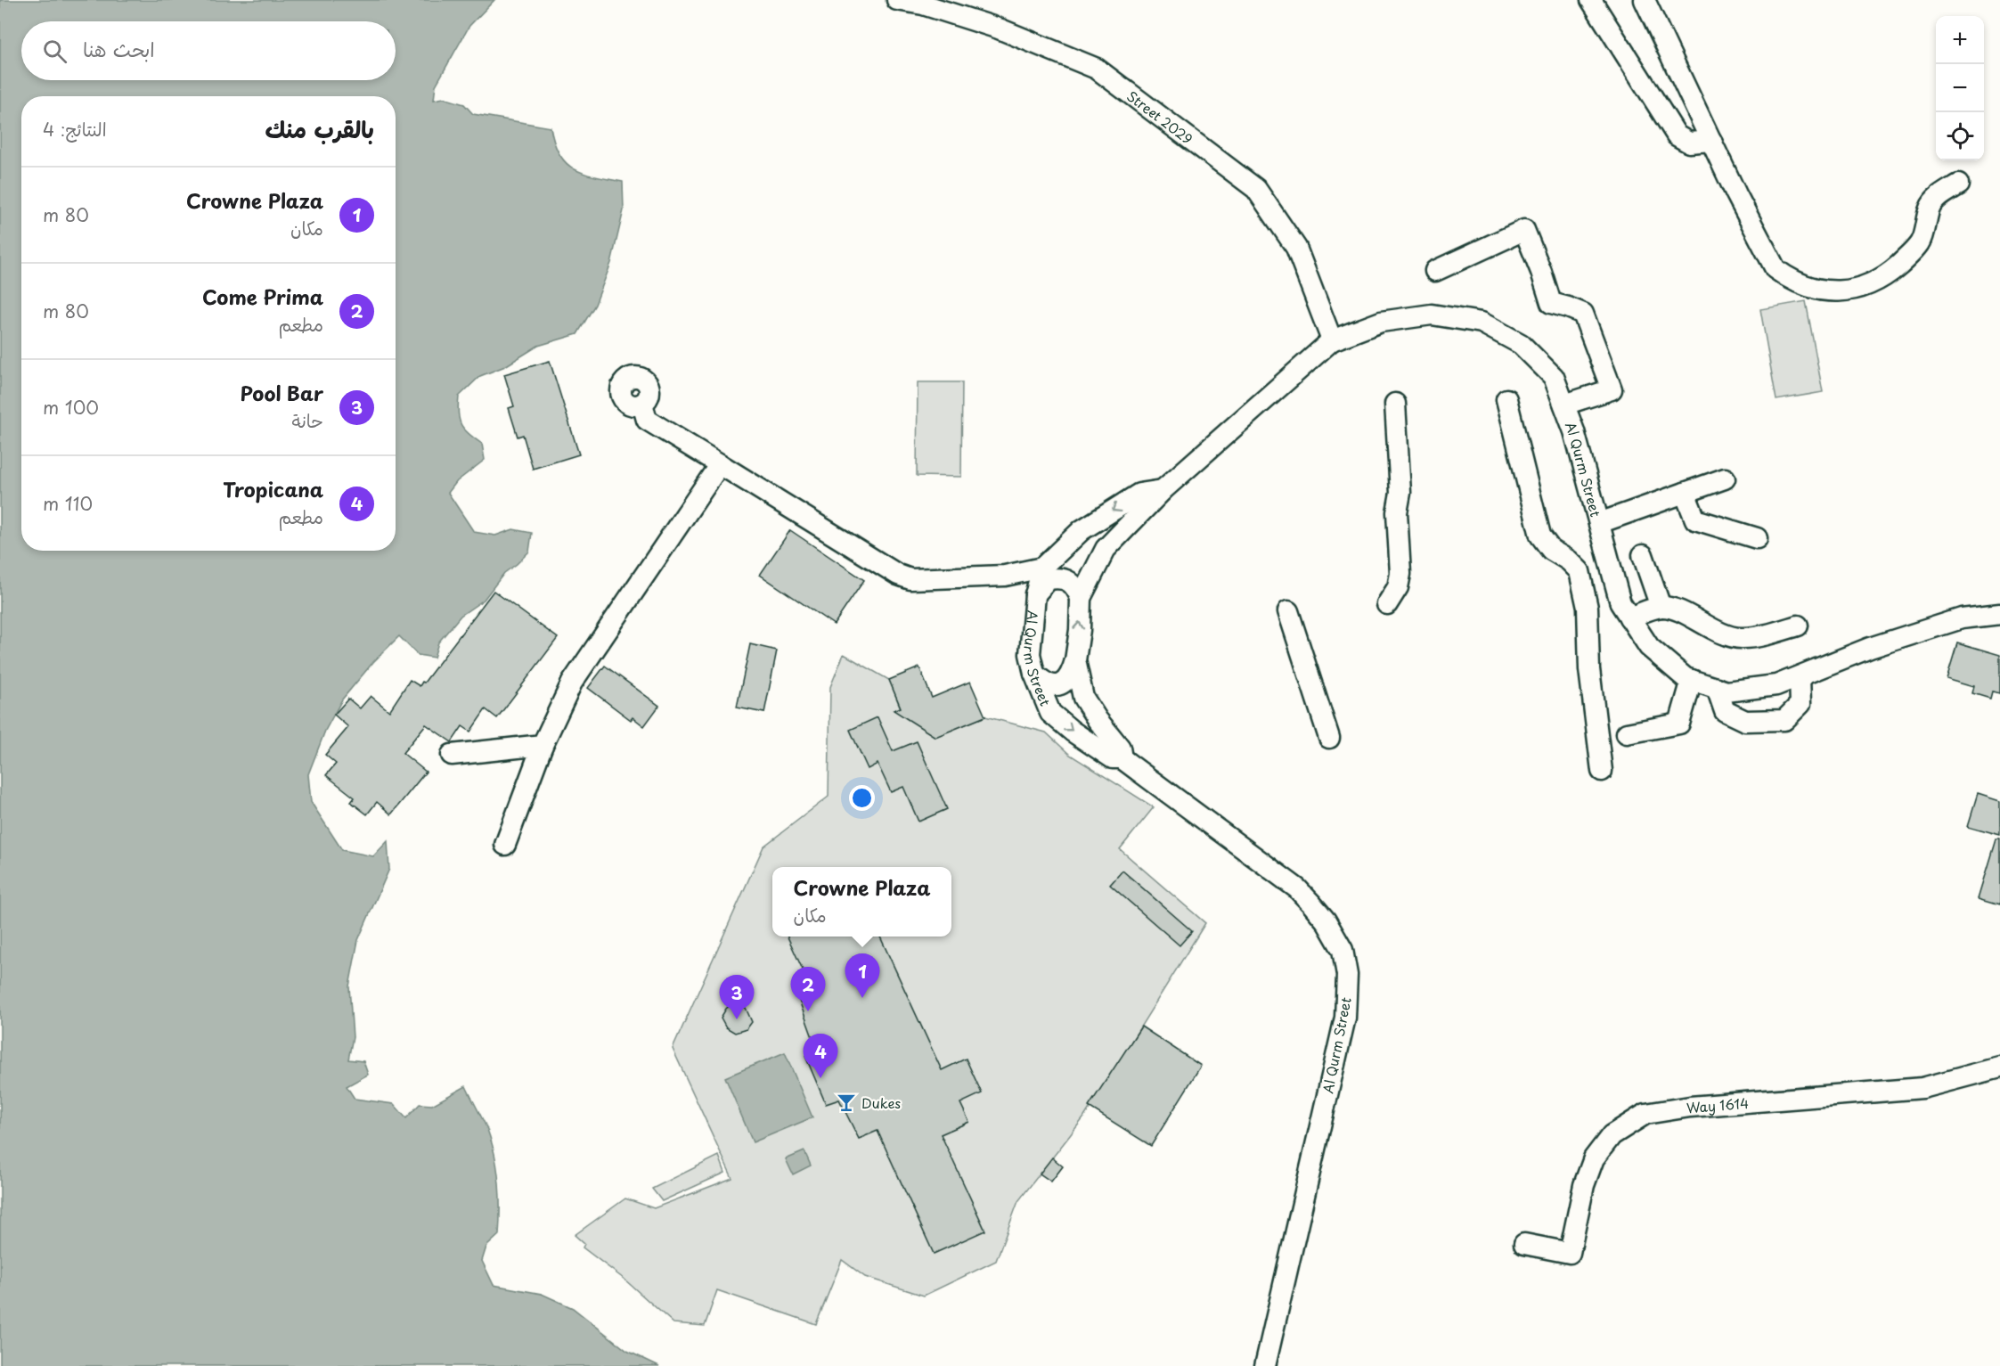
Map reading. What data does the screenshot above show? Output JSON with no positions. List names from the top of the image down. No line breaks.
{"streets":{"street":["Street 2029","Al Qurm Street","Way 1614"]},"crossings":[["Street 2029","Al Qurm Street"]],"places":{"bar":["Dukes"]},"page":{"map_buttons":["+","−"],"search":"ابحث هنا","heading":["بالقرب منك","النتائج: 4"],"list":[{"mark":"1","name":"Crowne Plaza","note":"مكان","value":"80 m"},{"mark":"2","name":"Come Prima","note":"مطعم","value":"80 m"},{"mark":"3","name":"Pool Bar","note":"حانة","value":"100 m"},{"mark":"4","name":"Tropicana","note":"مطعم","value":"110 m"}],"popup":["Crowne Plaza","مكان"],"pins":["1","2","3","4"]}}
